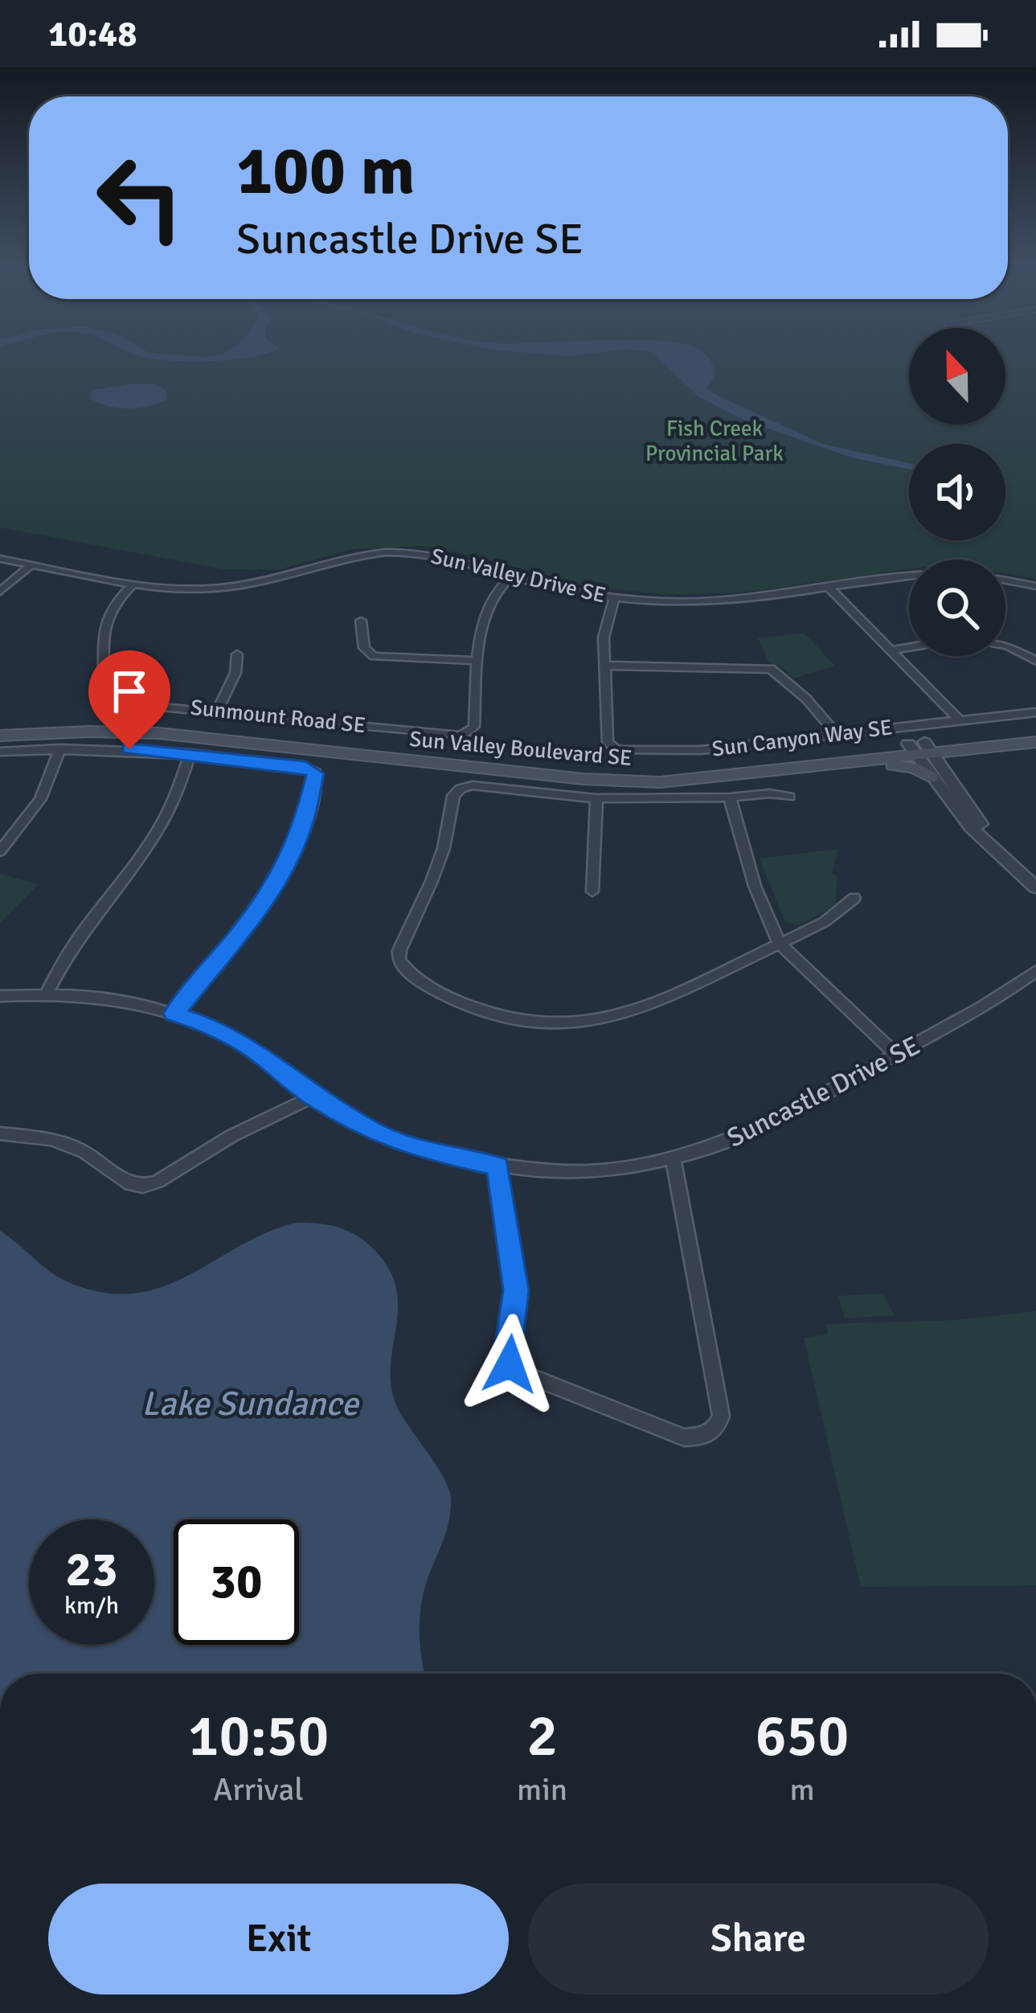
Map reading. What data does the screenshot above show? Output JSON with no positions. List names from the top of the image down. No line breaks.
{"streets":{"main road":["Sun Valley Boulevard SE"],"street":["Sun Valley Drive SE","Sunmount Road SE","Sun Canyon Way SE","Suncastle Drive SE"]},"crossings":[["Sun Valley Drive SE","Sunmount Road SE"],["Sun Valley Drive SE","Sun Canyon Way SE"]],"water":["Lake Sundance"],"parks":["Fish Creek Provincial Park"],"north":"top","page":{"status":"10:48","turn":["100 m","Suncastle Drive SE"],"speed":"23 km/h","limit":"30","eta":["10:50","Arrival","2","min","650","m"],"buttons":["Exit","Share"]}}
